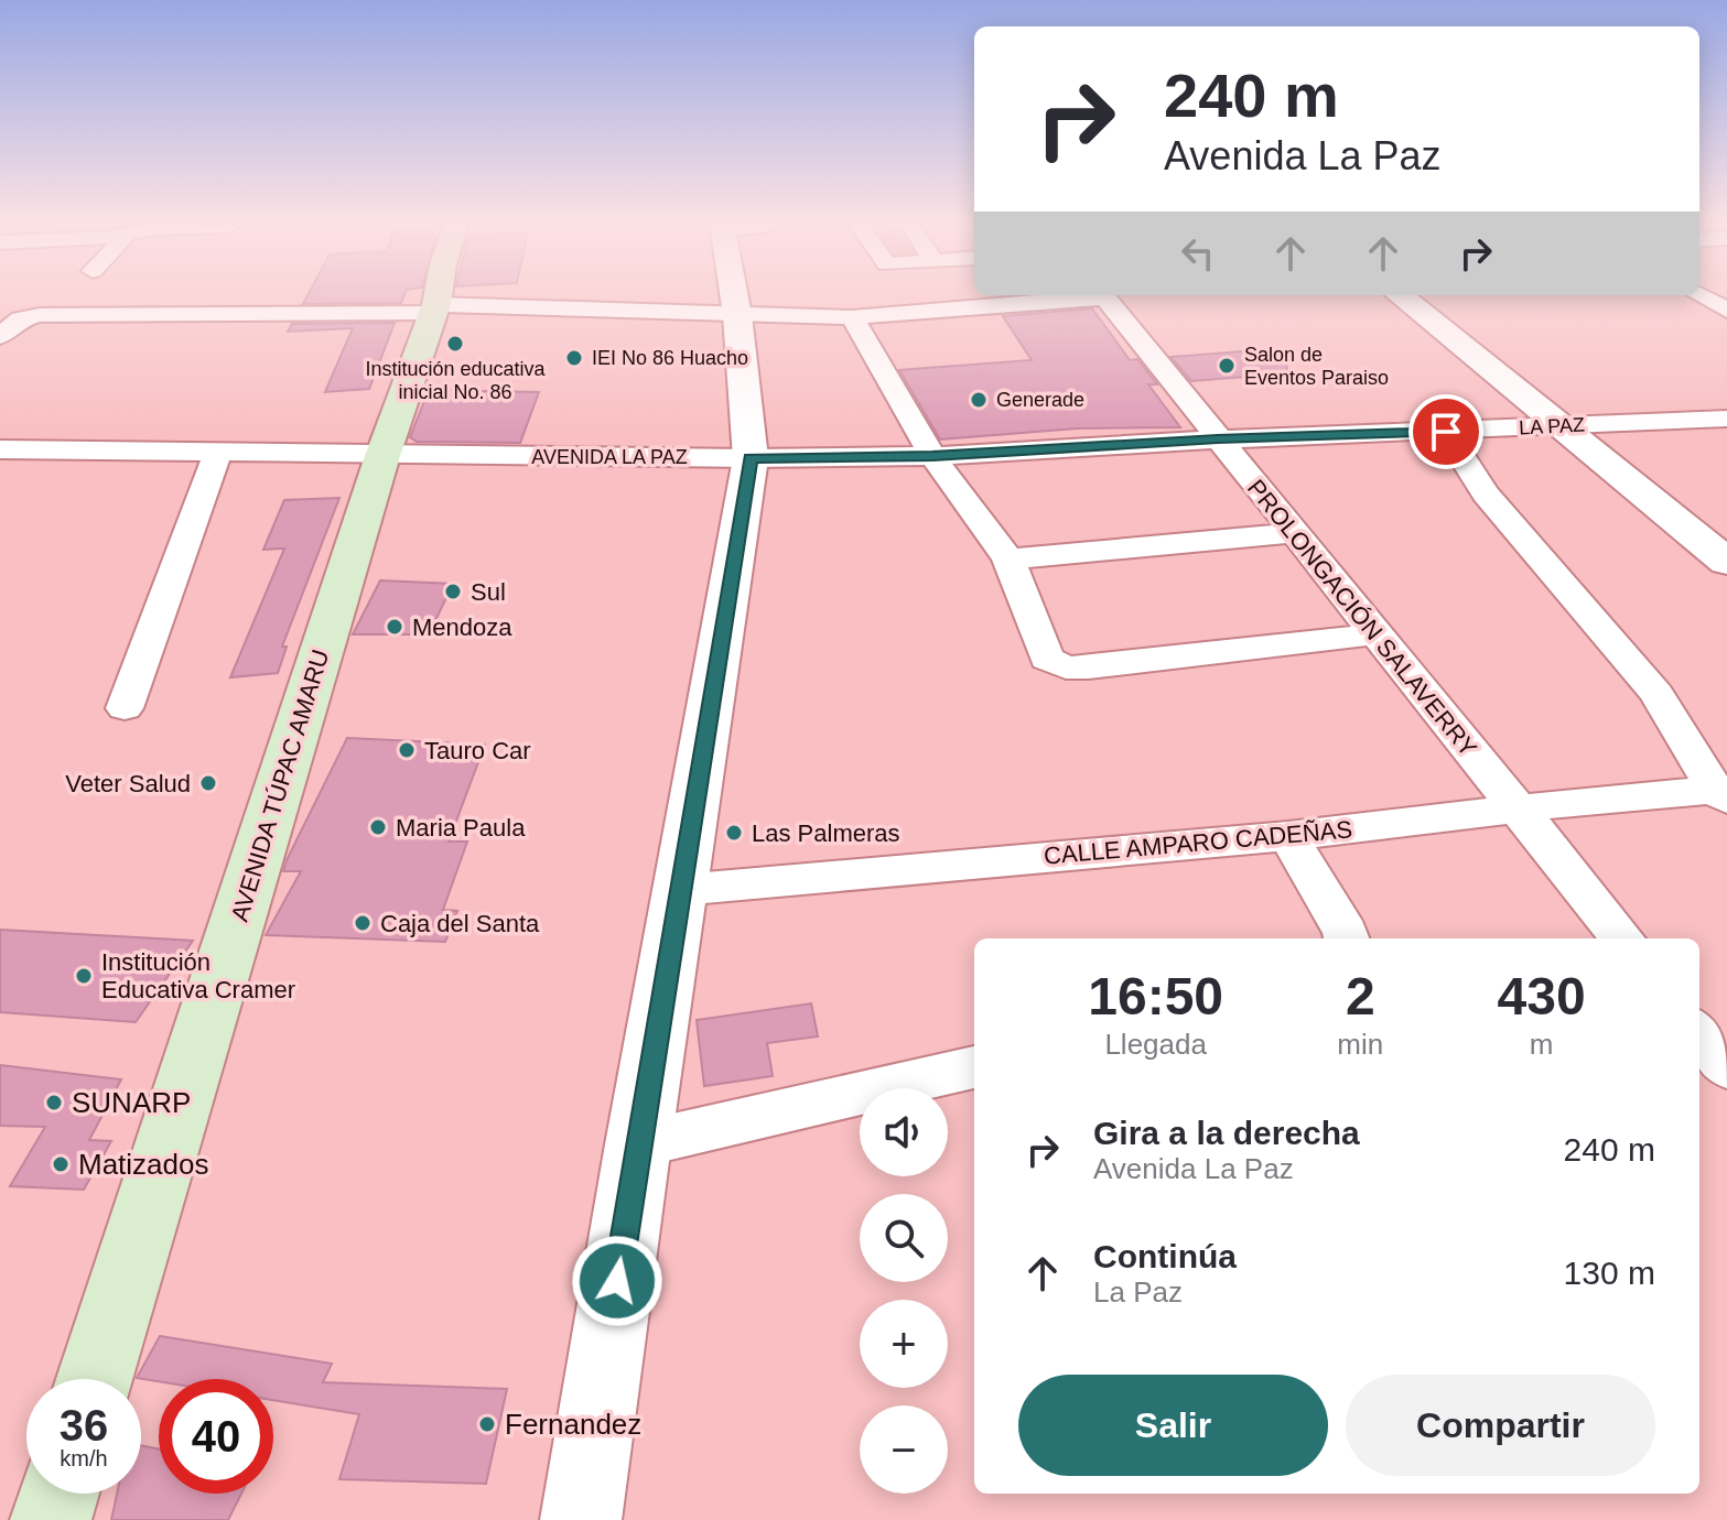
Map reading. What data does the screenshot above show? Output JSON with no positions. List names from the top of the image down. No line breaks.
{"streets":{"main road":["AVENIDA TÚPAC AMARU"],"street":["LA PAZ","AVENIDA LA PAZ","PROLONGACIÓN SALAVERRY","CALLE AMPARO CADEÑAS"]},"crossings":[["LA PAZ","AVENIDA LA PAZ"],["LA PAZ","PROLONGACIÓN SALAVERRY"],["AVENIDA LA PAZ","PROLONGACIÓN SALAVERRY"],["AVENIDA LA PAZ","AVENIDA TÚPAC AMARU"],["PROLONGACIÓN SALAVERRY","CALLE AMPARO CADEÑAS"]],"places":["Institución educativa inicial No. 86","IEI No 86 Huacho","Salon de Eventos Paraiso","Generade","Sul","Mendoza","Tauro Car","Veter Salud","Maria Paula","Las Palmeras","Caja del Santa","Institución Educativa Cramer","SUNARP","Matizados","Fernandez"],"page":{"turn":["240 m","Avenida La Paz"],"eta":["16:50","Llegada","2","min","430","m"],"map_buttons":["+","−"],"list":[{"name":"Gira a la derecha","note":"Avenida La Paz","value":"240 m"},{"name":"Continúa","note":"La Paz","value":"130 m"}],"buttons":["Salir","Compartir"],"speed":"36 km/h","limit":"40"}}
